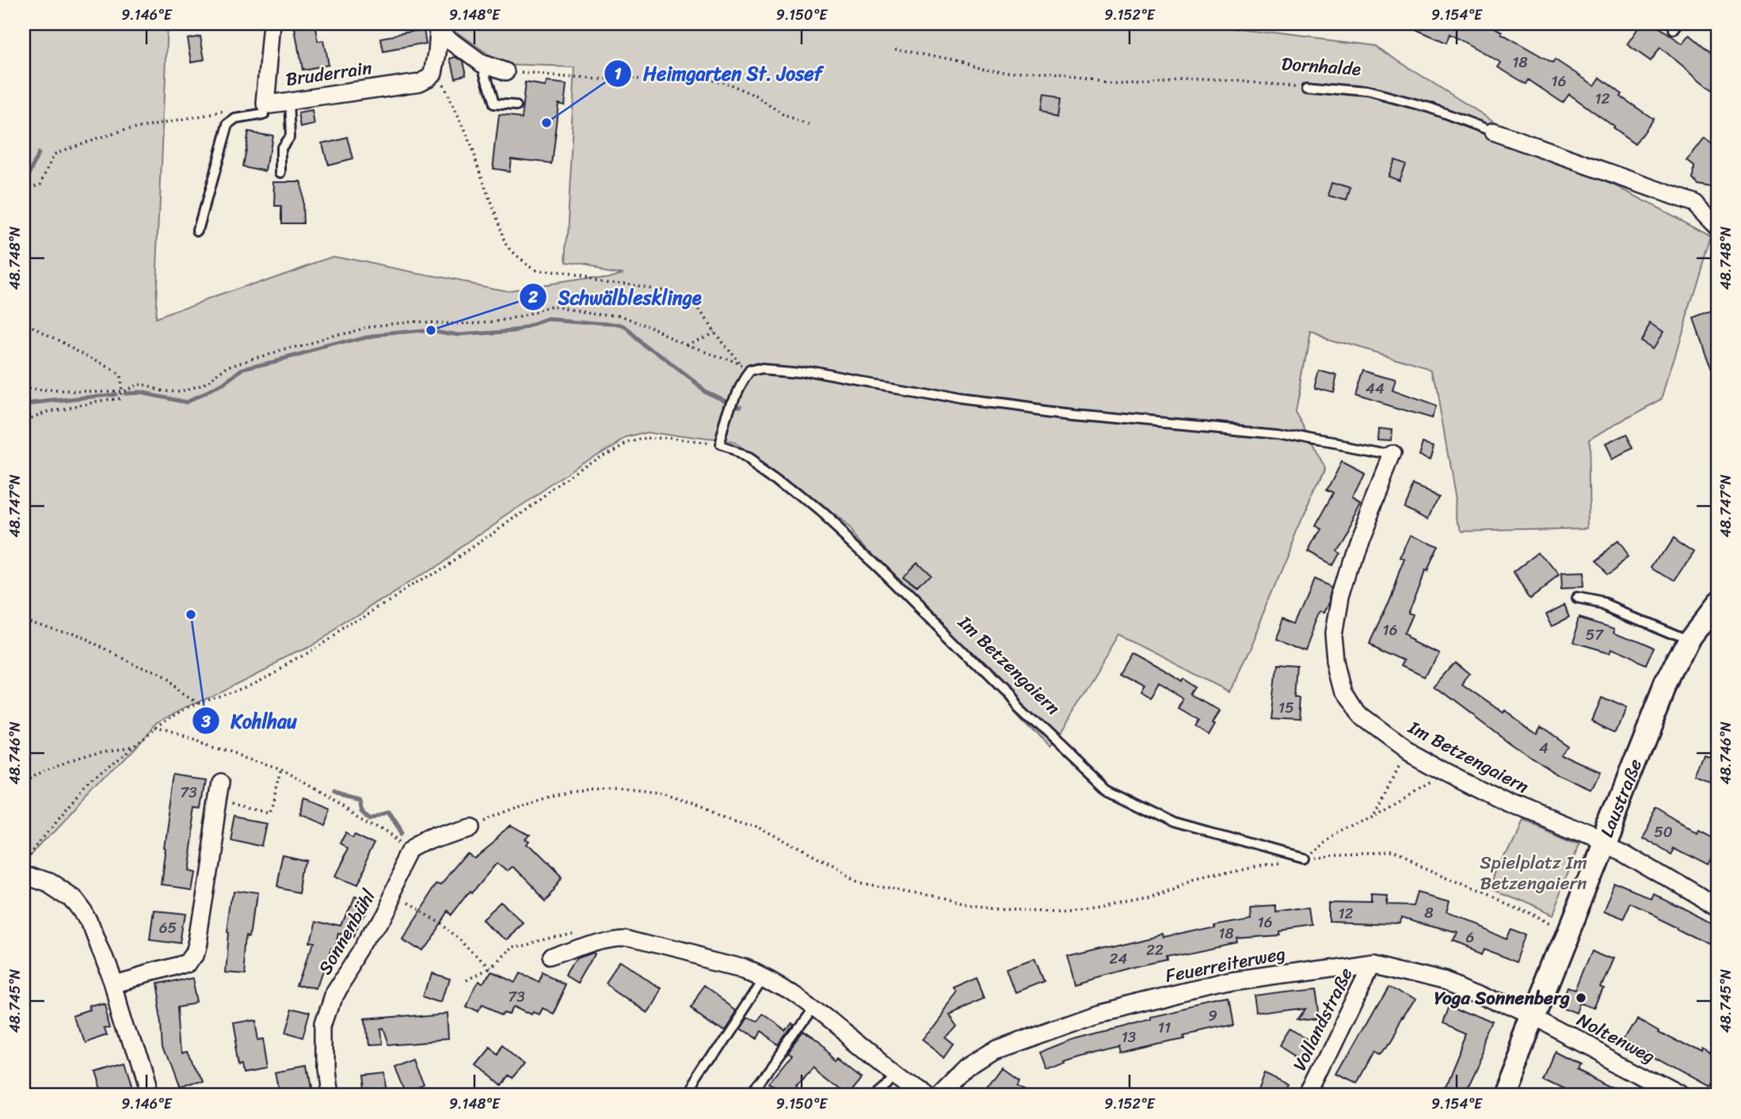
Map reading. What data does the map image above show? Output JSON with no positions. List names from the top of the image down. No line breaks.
{"streets":{"street":["Dornhalde","Bruderrain","Im Betzengaiern","Laustraße","Sonnenbühl","Feuerreiterweg","Vollandstraße","Noltenweg"]},"crossings":[["Im Betzengaiern","Laustraße"],["Laustraße","Feuerreiterweg"],["Laustraße","Noltenweg"],["Feuerreiterweg","Vollandstraße"],["Feuerreiterweg","Noltenweg"]],"parks":["Spielplatz Im Betzengaiern"],"places":["Heimgarten St. Josef","Schwälblesklinge","Kohlhau","Yoga Sonnenberg"],"house_numbers":["18","16","12","44","16","57","15","4","73","50","8","12","16","65","18","6","22","24","73","9","11","13"],"coordinates":["9.146°E","9.148°E","9.150°E","9.152°E","9.154°E","48.748°N","48.747°N","48.746°N","48.745°N"]}
